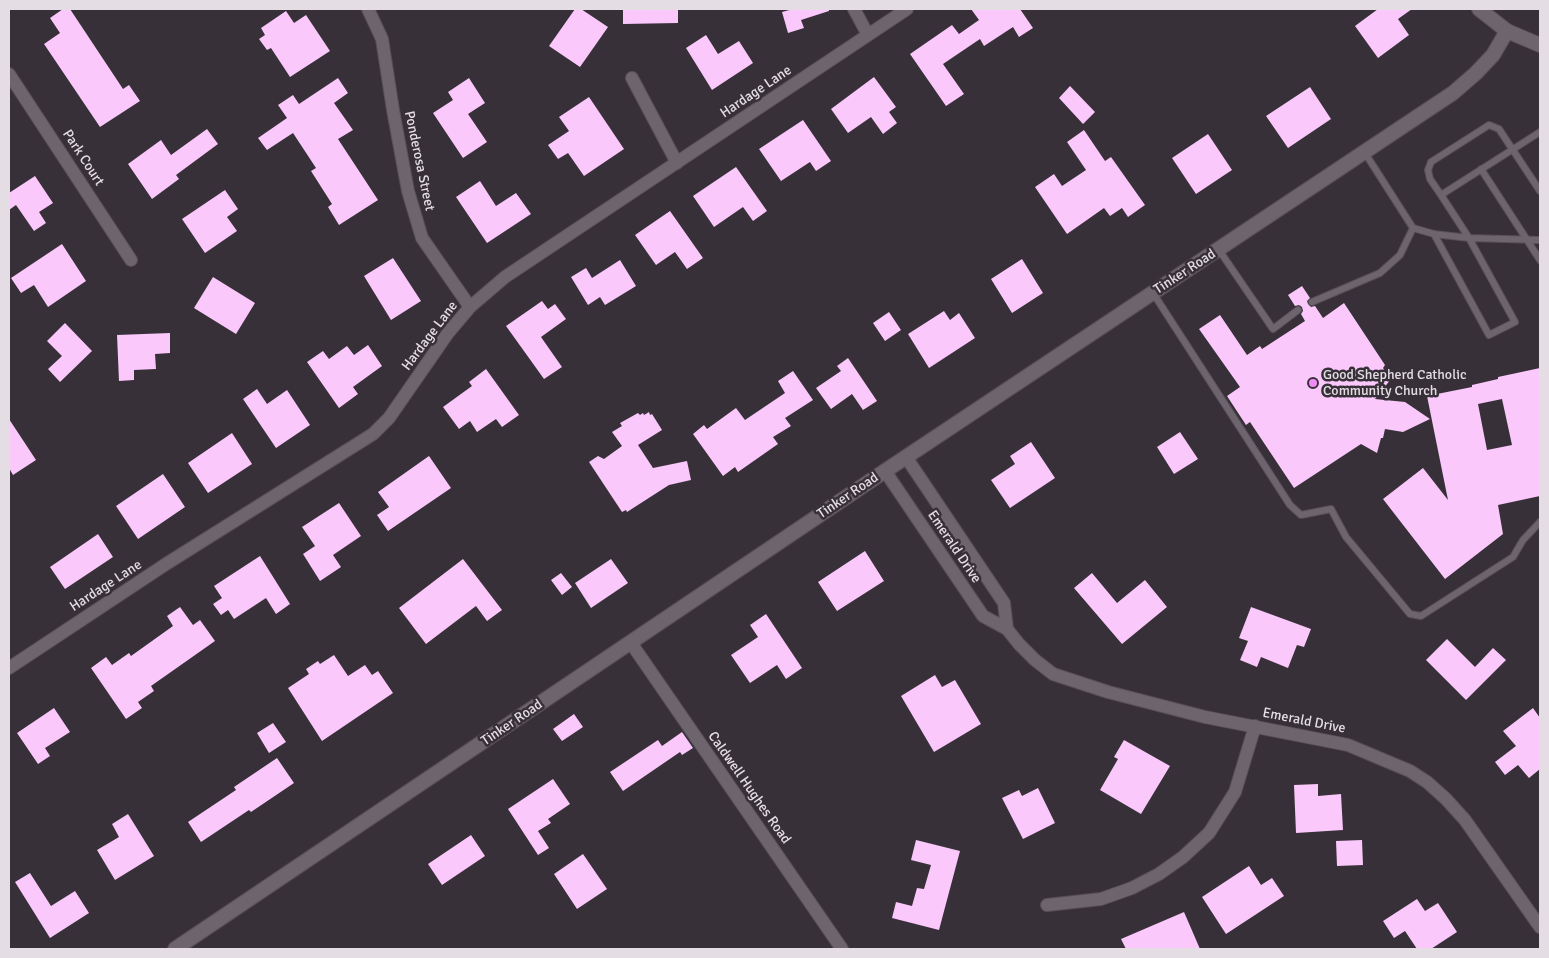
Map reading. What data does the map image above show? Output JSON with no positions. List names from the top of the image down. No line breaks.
{"streets":{"main road":["Tinker Road"],"street":["Hardage Lane","Park Court","Ponderosa Street","Emerald Drive","Caldwell Hughes Road"]},"crossings":[["Hardage Lane","Ponderosa Street"],["Tinker Road","Emerald Drive"],["Tinker Road","Caldwell Hughes Road"]],"places":["Good Shepherd Catholic Community Church"]}
